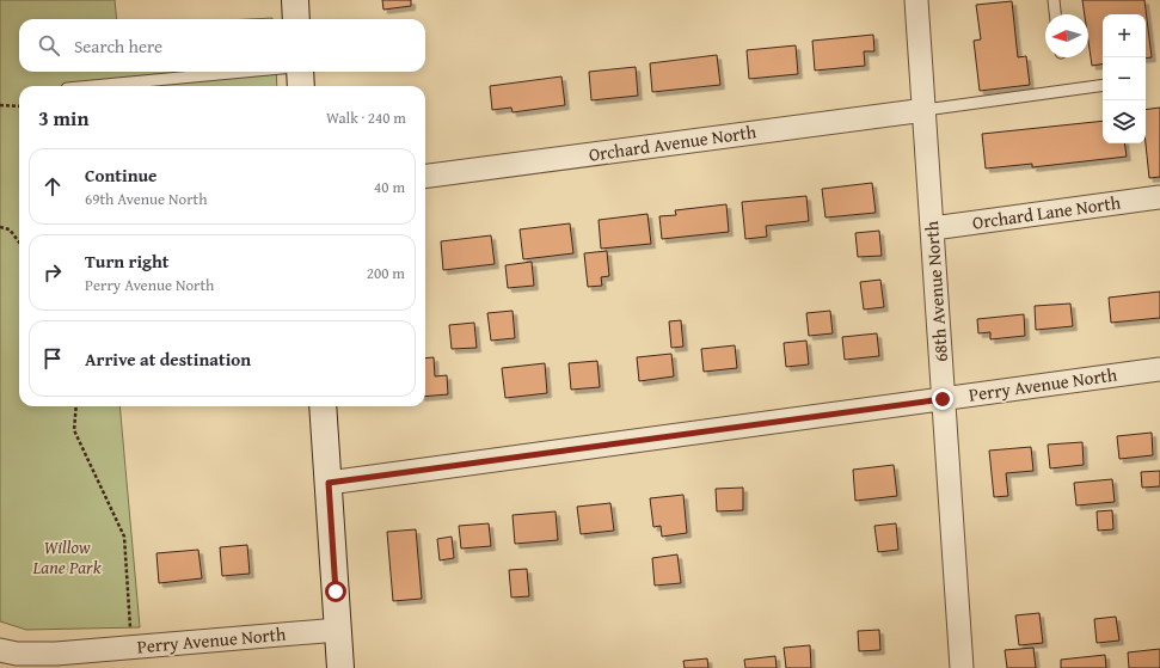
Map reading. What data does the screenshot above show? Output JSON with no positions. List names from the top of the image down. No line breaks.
{"streets":{"street":["Orchard Avenue North","Orchard Lane North","68th Avenue North","Perry Avenue North"]},"crossings":[["Orchard Avenue North","68th Avenue North"],["Orchard Lane North","68th Avenue North"],["68th Avenue North","Perry Avenue North"]],"parks":["Willow Lane Park"],"north":"left","page":{"map_buttons":["+","−"],"search":"Search here","heading":["3 min","Walk · 240 m"],"list":[["Continue","69th Avenue North","40 m"],["Turn right","Perry Avenue North","200 m"],"Arrive at destination"]}}
